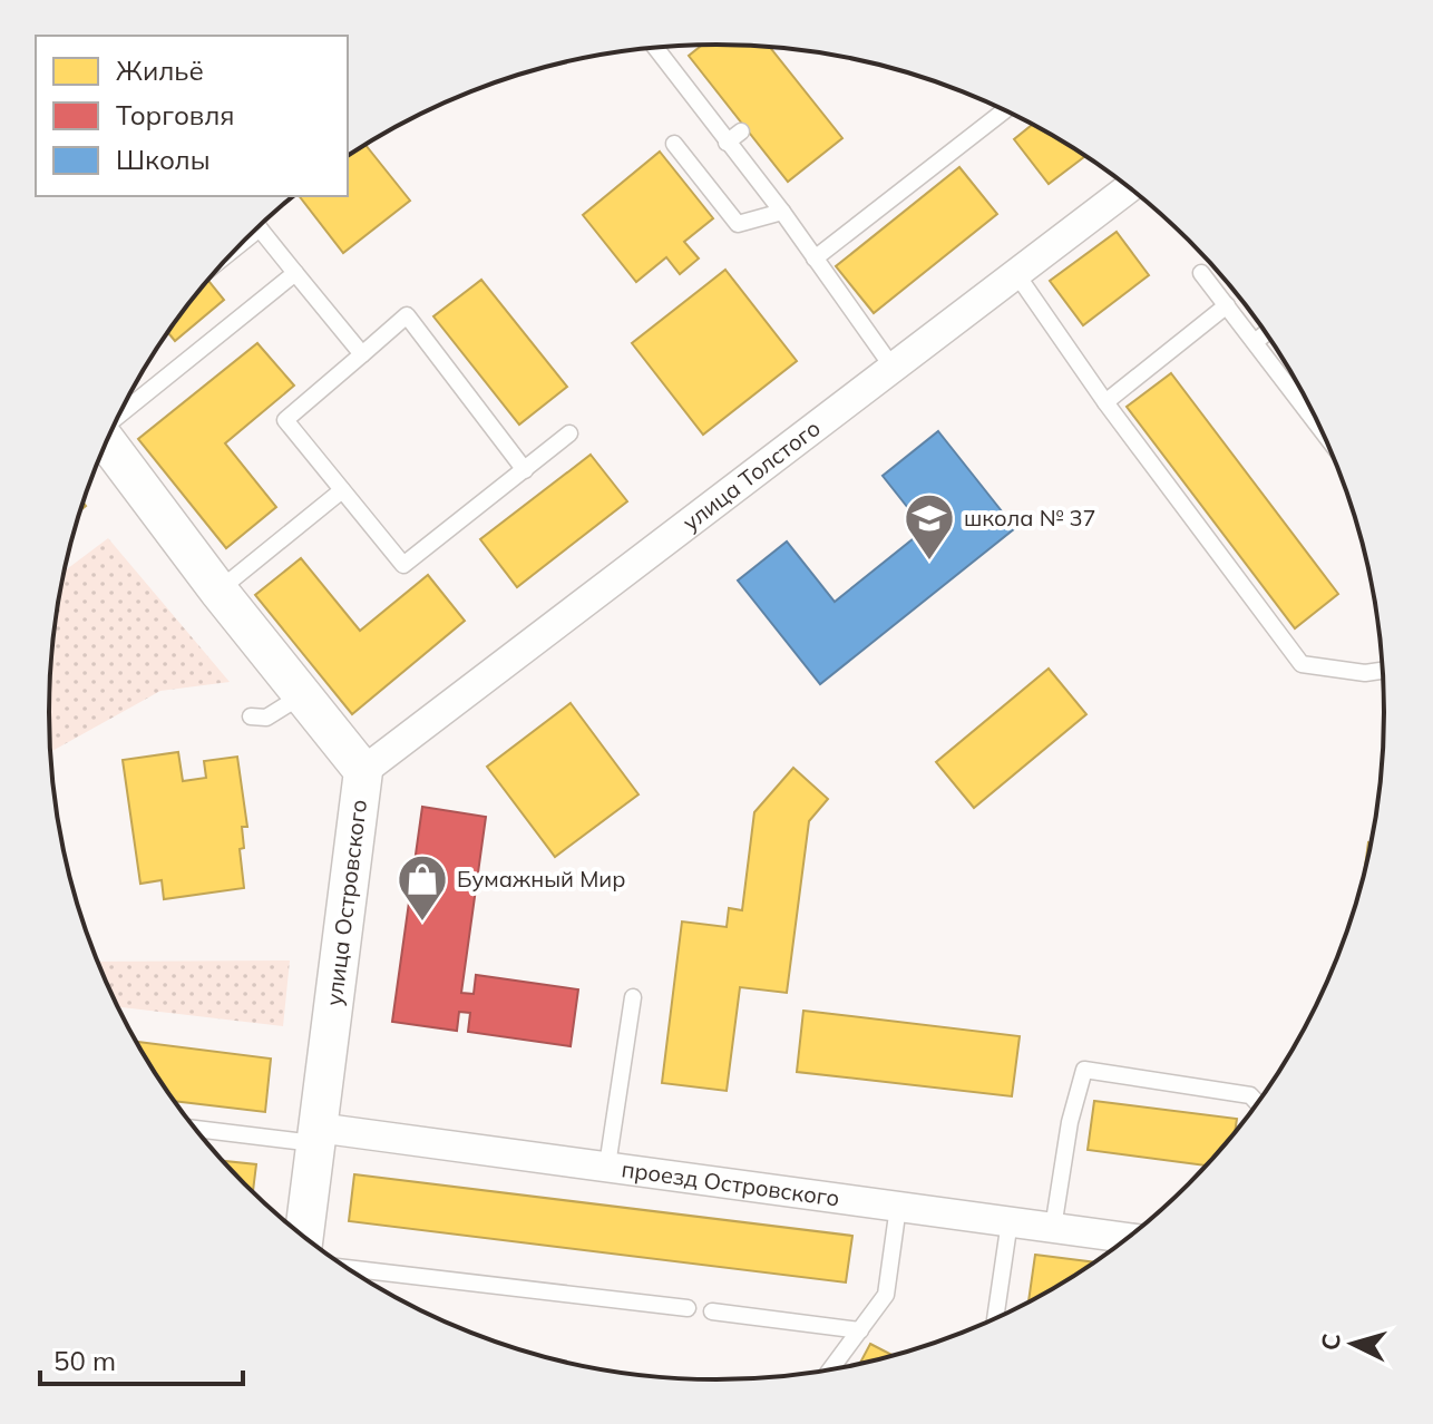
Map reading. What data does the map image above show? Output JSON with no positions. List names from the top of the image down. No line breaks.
{"streets":{"street":["улица Толстого","улица Островского","проезд Островского"]},"crossings":[["улица Толстого","улица Островского"],["улица Островского","проезд Островского"]],"places":{"school or university":["школа № 37"],"shop":["Бумажный Мир"]},"legend":["Жильё","Торговля","Школы"],"scale_bar":"50 m","north":"left"}
